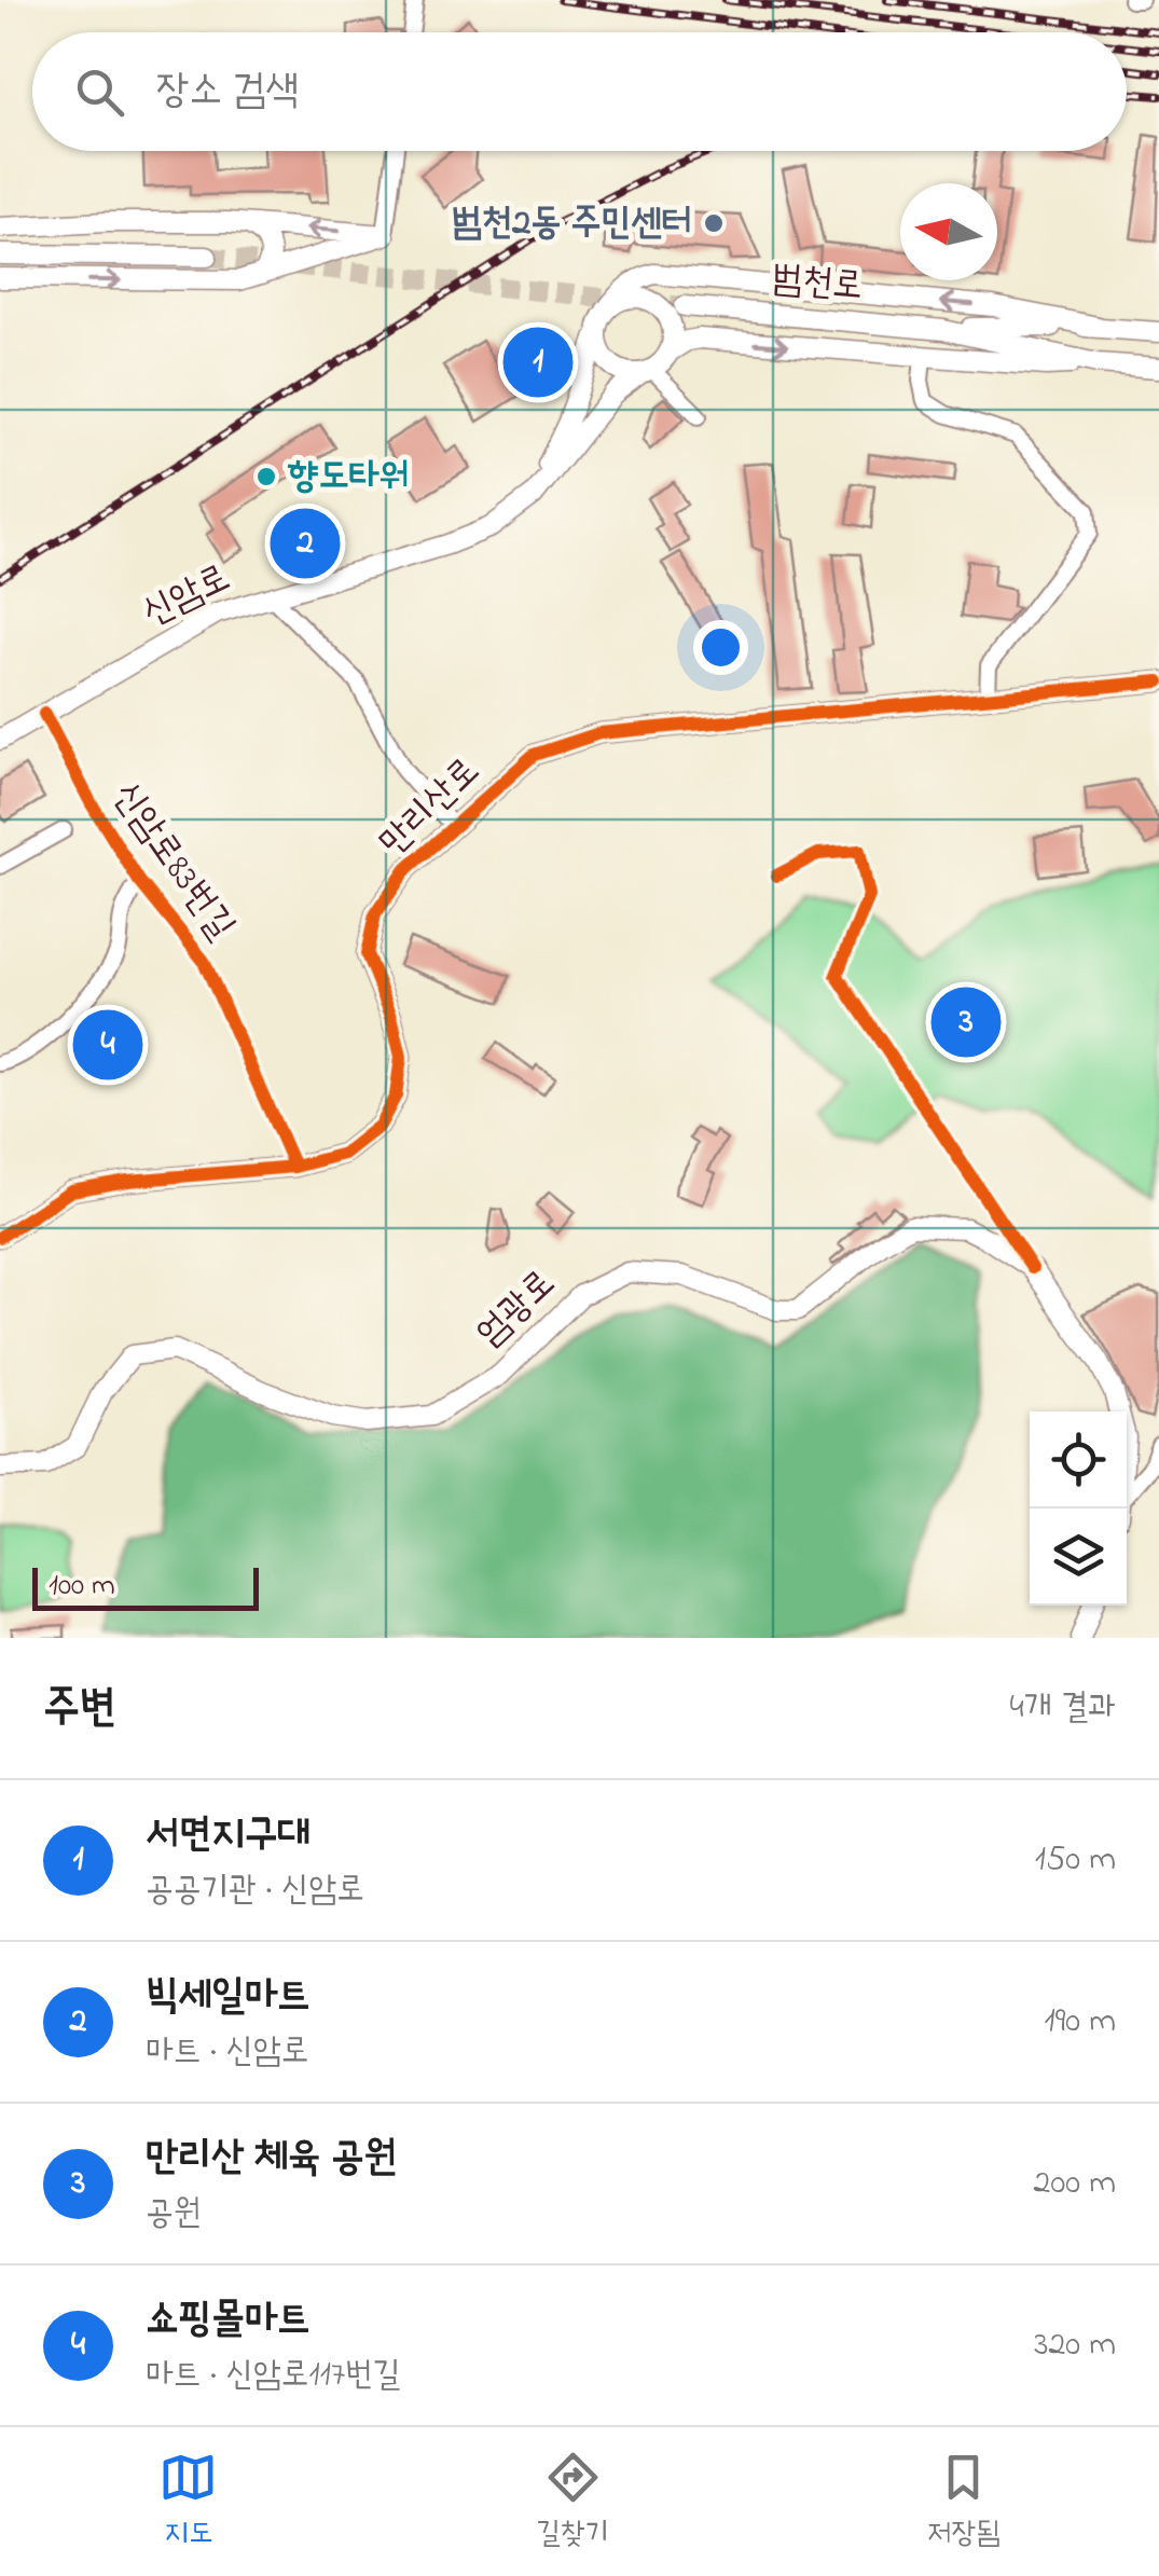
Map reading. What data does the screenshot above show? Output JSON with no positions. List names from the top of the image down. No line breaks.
{"streets":{"main road":["범천로","신암로","만리산로","엄광로"],"street":["신암로83번길"]},"crossings":[["신암로","신암로83번길"],["만리산로","신암로83번길"]],"places":["범천2동 주민센터","향도타워"],"scale_bar":"100 m","north":"left","page":{"search":"장소 검색","pins":["1","2","3","4"],"scale":"100 m","heading":["주변","4개 결과"],"list":[{"mark":"1","name":"서면지구대","note":"공공기관 · 신암로","value":"150 m"},{"mark":"2","name":"빅세일마트","note":"마트 · 신암로","value":"190 m"},{"mark":"3","name":"만리산 체육 공원","note":"공원","value":"200 m"},{"mark":"4","name":"쇼핑몰마트","note":"마트 · 신암로117번길","value":"320 m"}],"nav":["지도","길찾기","저장됨"]}}
